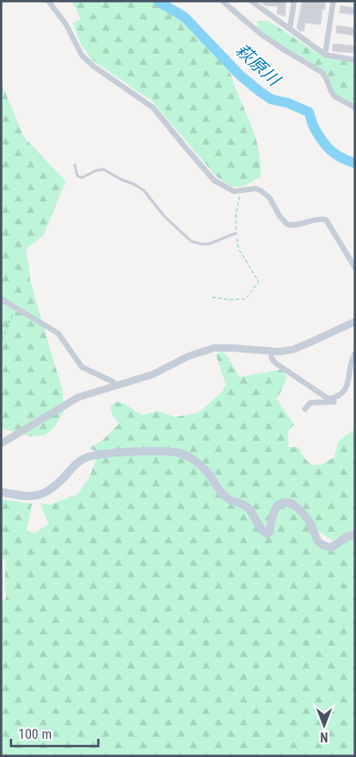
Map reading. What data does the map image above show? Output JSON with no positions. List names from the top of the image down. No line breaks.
{"water":["萩原川"],"scale_bar":"100 m","north":"bottom"}
